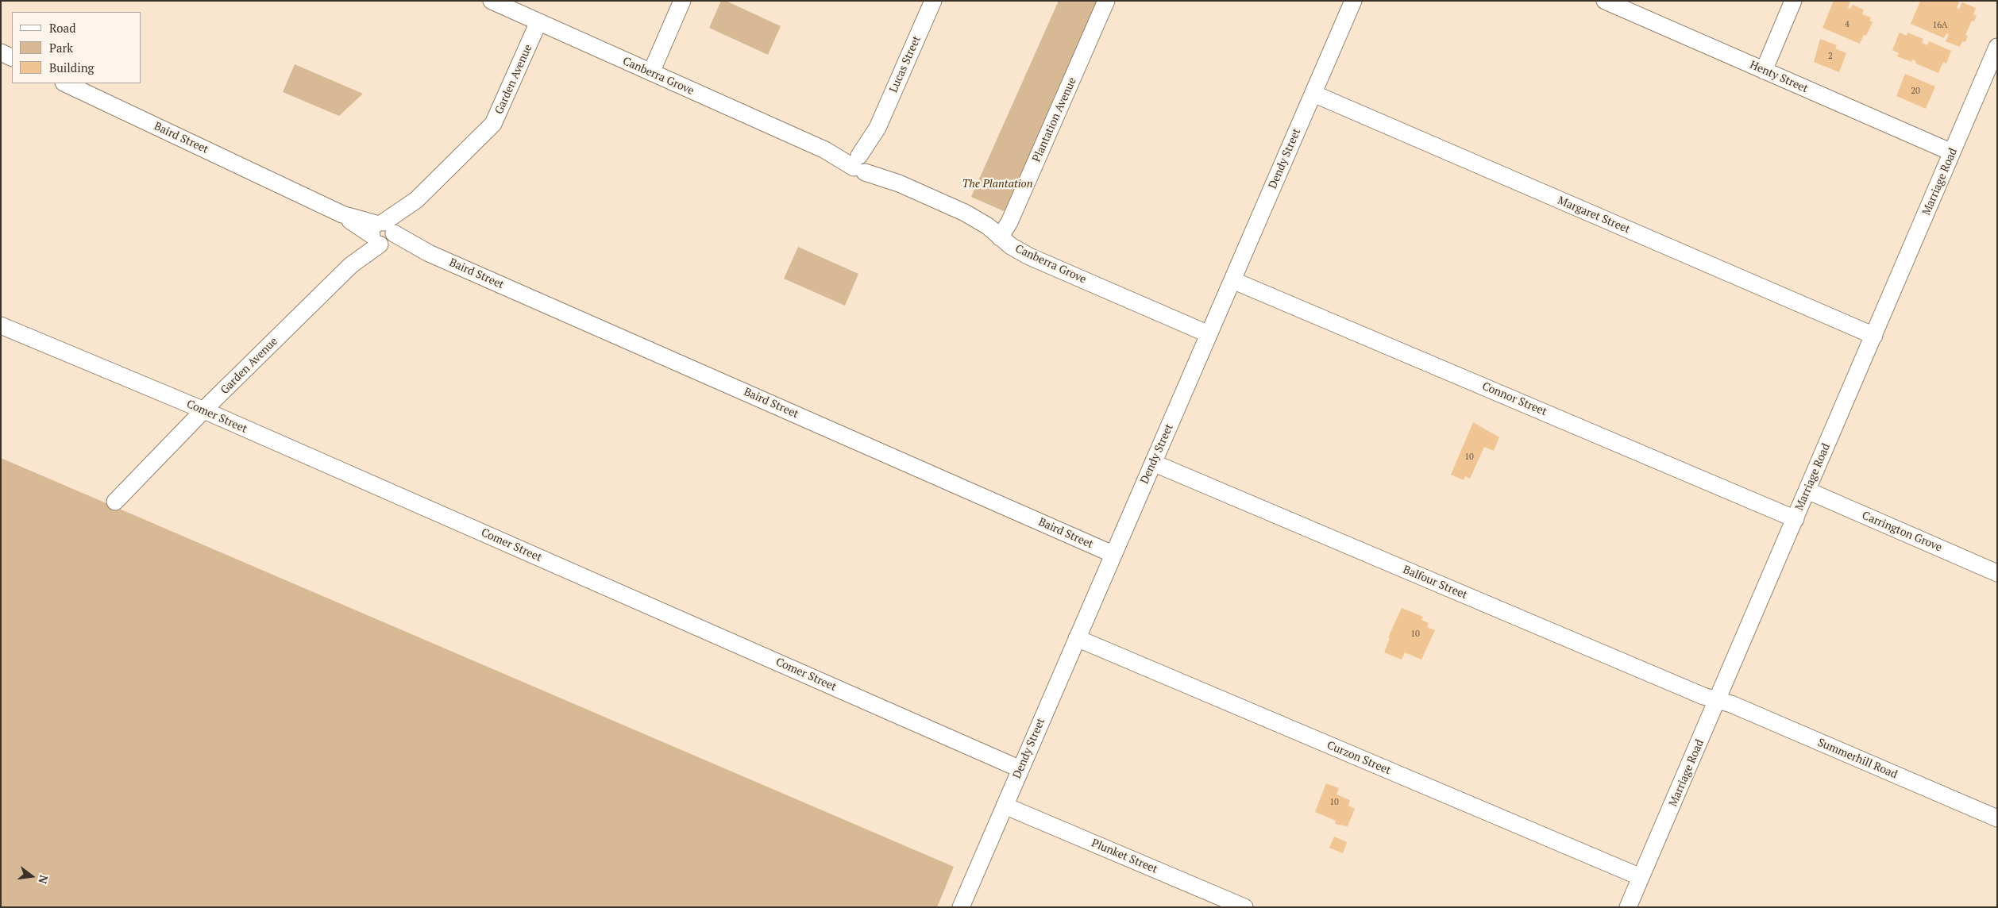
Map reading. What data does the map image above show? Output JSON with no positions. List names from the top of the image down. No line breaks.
{"streets":{"street":["Lucas Street","Canberra Grove","Henty Street","Garden Avenue","Plantation Avenue","Baird Street","Dendy Street","Marriage Road","Margaret Street","Connor Street","Comer Street","Carrington Grove","Balfour Street","Curzon Street","Summerhill Road","Plunket Street"]},"crossings":[["Lucas Street","Canberra Grove"],["Canberra Grove","Garden Avenue"],["Canberra Grove","Plantation Avenue"],["Canberra Grove","Dendy Street"],["Henty Street","Marriage Road"],["Garden Avenue","Baird Street"],["Garden Avenue","Comer Street"],["Baird Street","Dendy Street"],["Dendy Street","Margaret Street"],["Dendy Street","Connor Street"],["Dendy Street","Comer Street"],["Dendy Street","Balfour Street"],["Dendy Street","Curzon Street"],["Dendy Street","Plunket Street"],["Marriage Road","Margaret Street"],["Marriage Road","Connor Street"],["Marriage Road","Carrington Grove"],["Marriage Road","Balfour Street"],["Marriage Road","Curzon Street"],["Marriage Road","Summerhill Road"],["Balfour Street","Summerhill Road"]],"parks":["The Plantation"],"house_numbers":["4","16A","2","20","10","10","10"],"legend":["Road","Park","Building"],"north":"right"}
